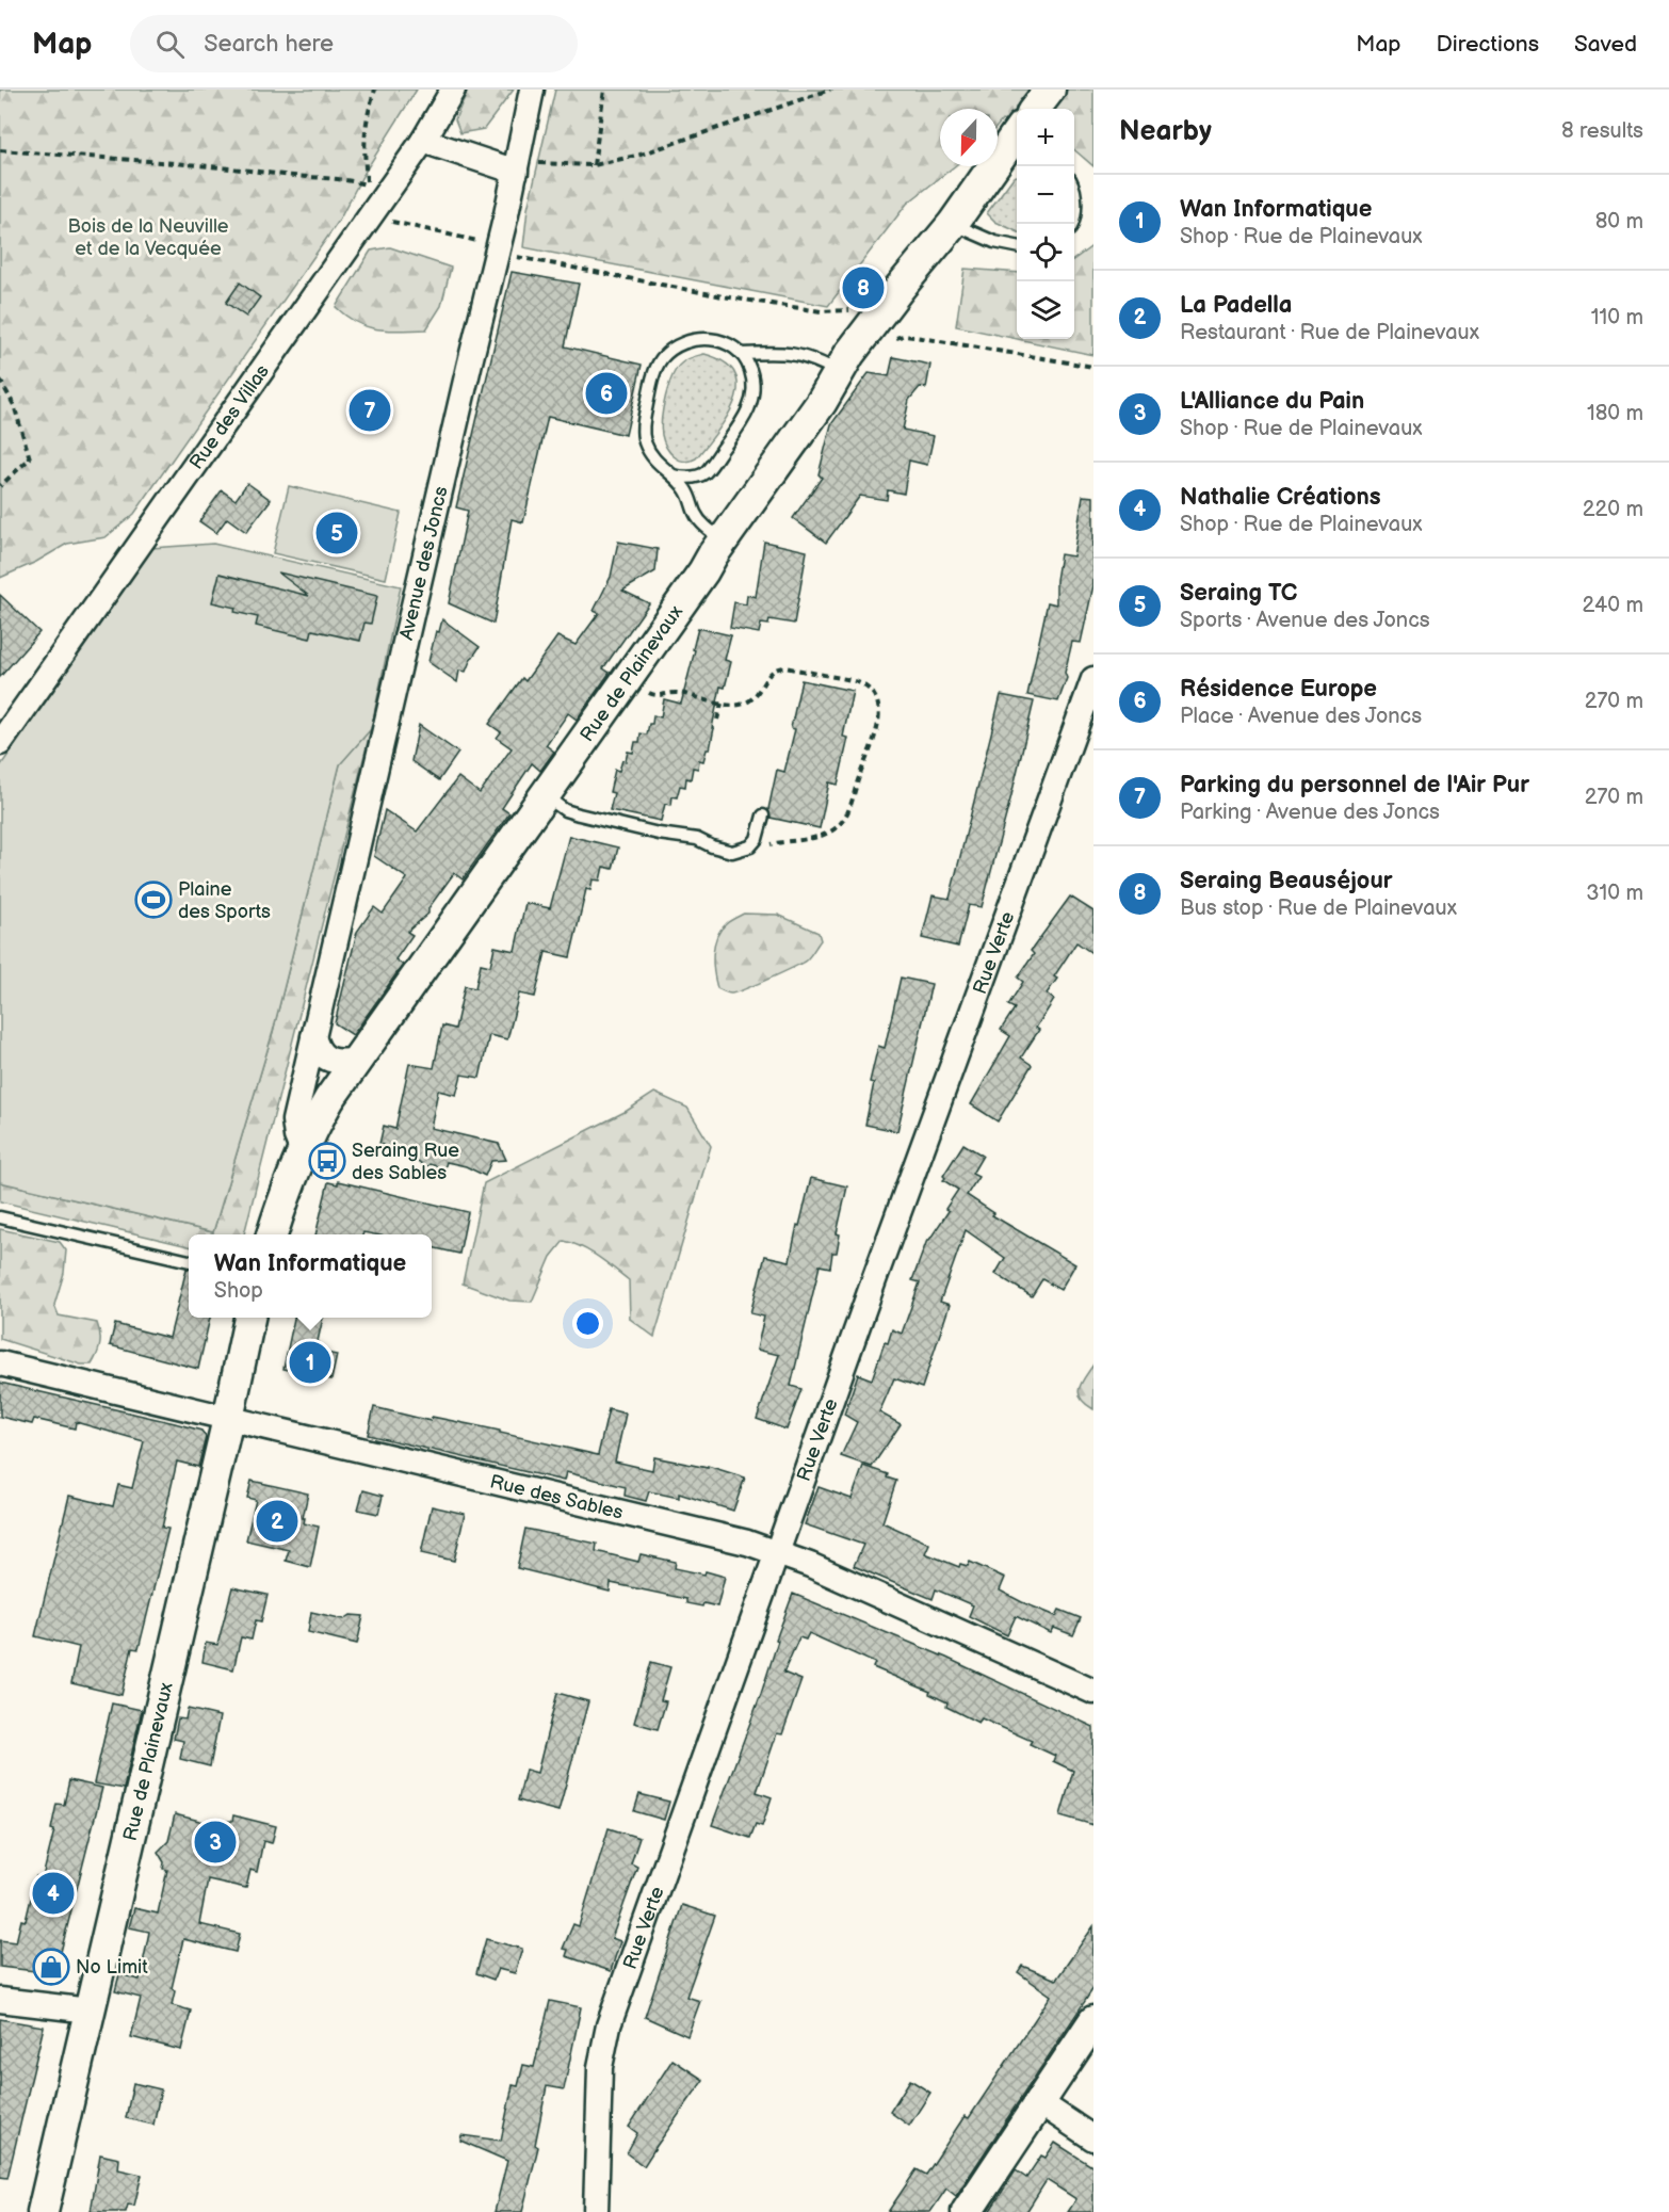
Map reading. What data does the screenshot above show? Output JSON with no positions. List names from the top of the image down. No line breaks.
{"streets":{"street":["Rue des Villas","Avenue des Joncs","Rue de Plainevaux","Rue Verte","Rue des Sables"]},"crossings":[["Avenue des Joncs","Rue de Plainevaux"],["Rue de Plainevaux","Rue des Sables"],["Rue Verte","Rue des Sables"]],"parks":["Bois de la Neuville et de la Vecquée"],"places":{"sports":["Plaine des Sports"],"bus stop":["Seraing Rue des Sables"],"shop":["No Limit"]},"north":"bottom","page":{"header":"Map","search":"Search here","nav":["Map","Directions","Saved"],"heading":["Nearby","8 results"],"map_buttons":["+","−"],"list":[{"mark":"1","name":"Wan Informatique","note":"Shop · Rue de Plainevaux","value":"80 m"},{"mark":"2","name":"La Padella","note":"Restaurant · Rue de Plainevaux","value":"110 m"},{"mark":"3","name":"L'Alliance du Pain","note":"Shop · Rue de Plainevaux","value":"180 m"},{"mark":"4","name":"Nathalie Créations","note":"Shop · Rue de Plainevaux","value":"220 m"},{"mark":"5","name":"Seraing TC","note":"Sports · Avenue des Joncs","value":"240 m"},{"mark":"6","name":"Résidence Europe","note":"Place · Avenue des Joncs","value":"270 m"},{"mark":"7","name":"Parking du personnel de l'Air Pur","note":"Parking · Avenue des Joncs","value":"270 m"},{"mark":"8","name":"Seraing Beauséjour","note":"Bus stop · Rue de Plainevaux","value":"310 m"}],"pins":["8","6","7","5","1","2","3","4"],"popup":["Wan Informatique","Shop"]}}
